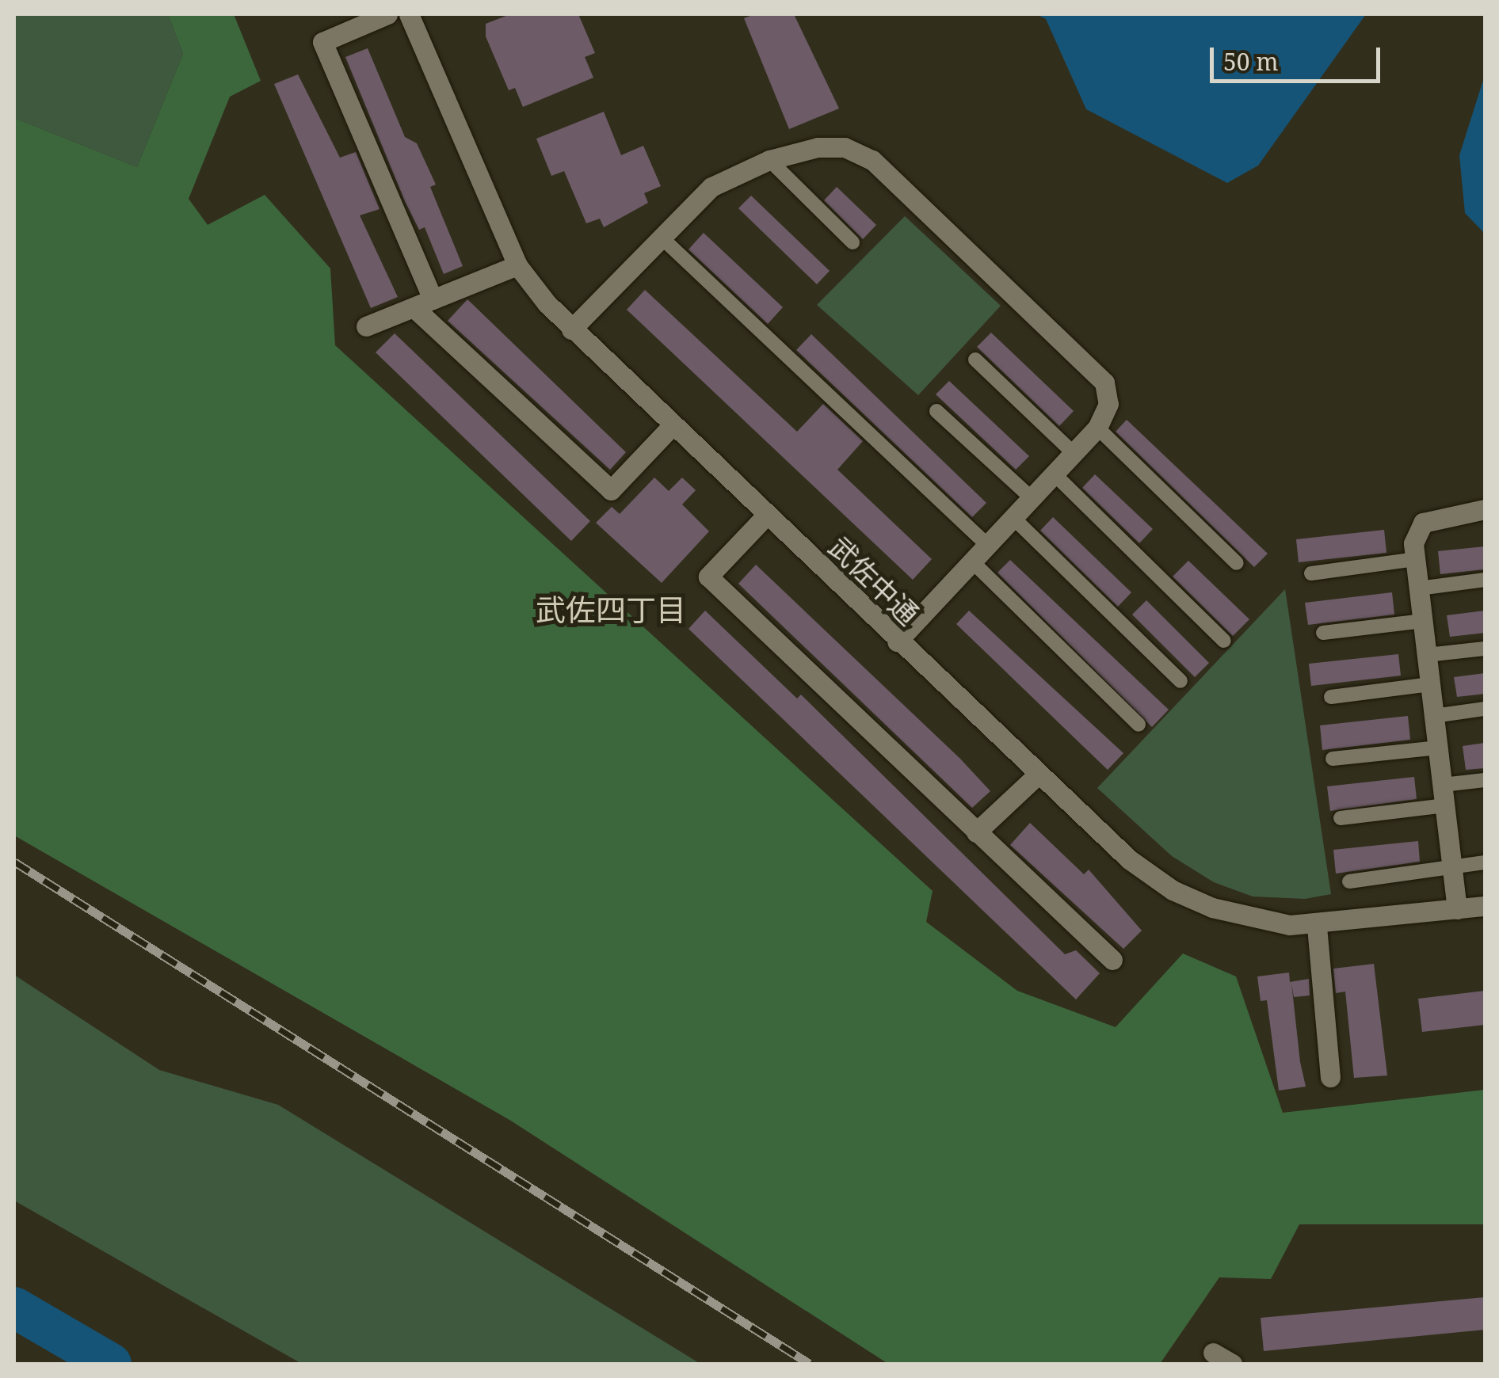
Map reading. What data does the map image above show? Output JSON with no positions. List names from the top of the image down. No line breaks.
{"streets":{"street":["武佐中通"]},"districts":["武佐四丁目"],"scale_bar":"50 m"}
